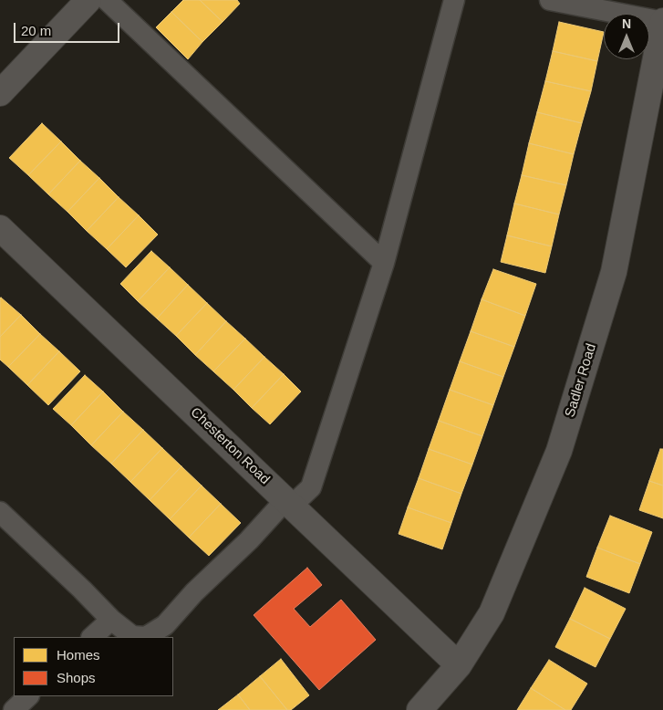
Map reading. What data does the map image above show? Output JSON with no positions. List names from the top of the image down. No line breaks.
{"streets":{"street":["Sadler Road","Chesterton Road"]},"crossings":[["Sadler Road","Chesterton Road"]],"legend":["Homes","Shops"],"scale_bar":"20 m","north":"top"}
